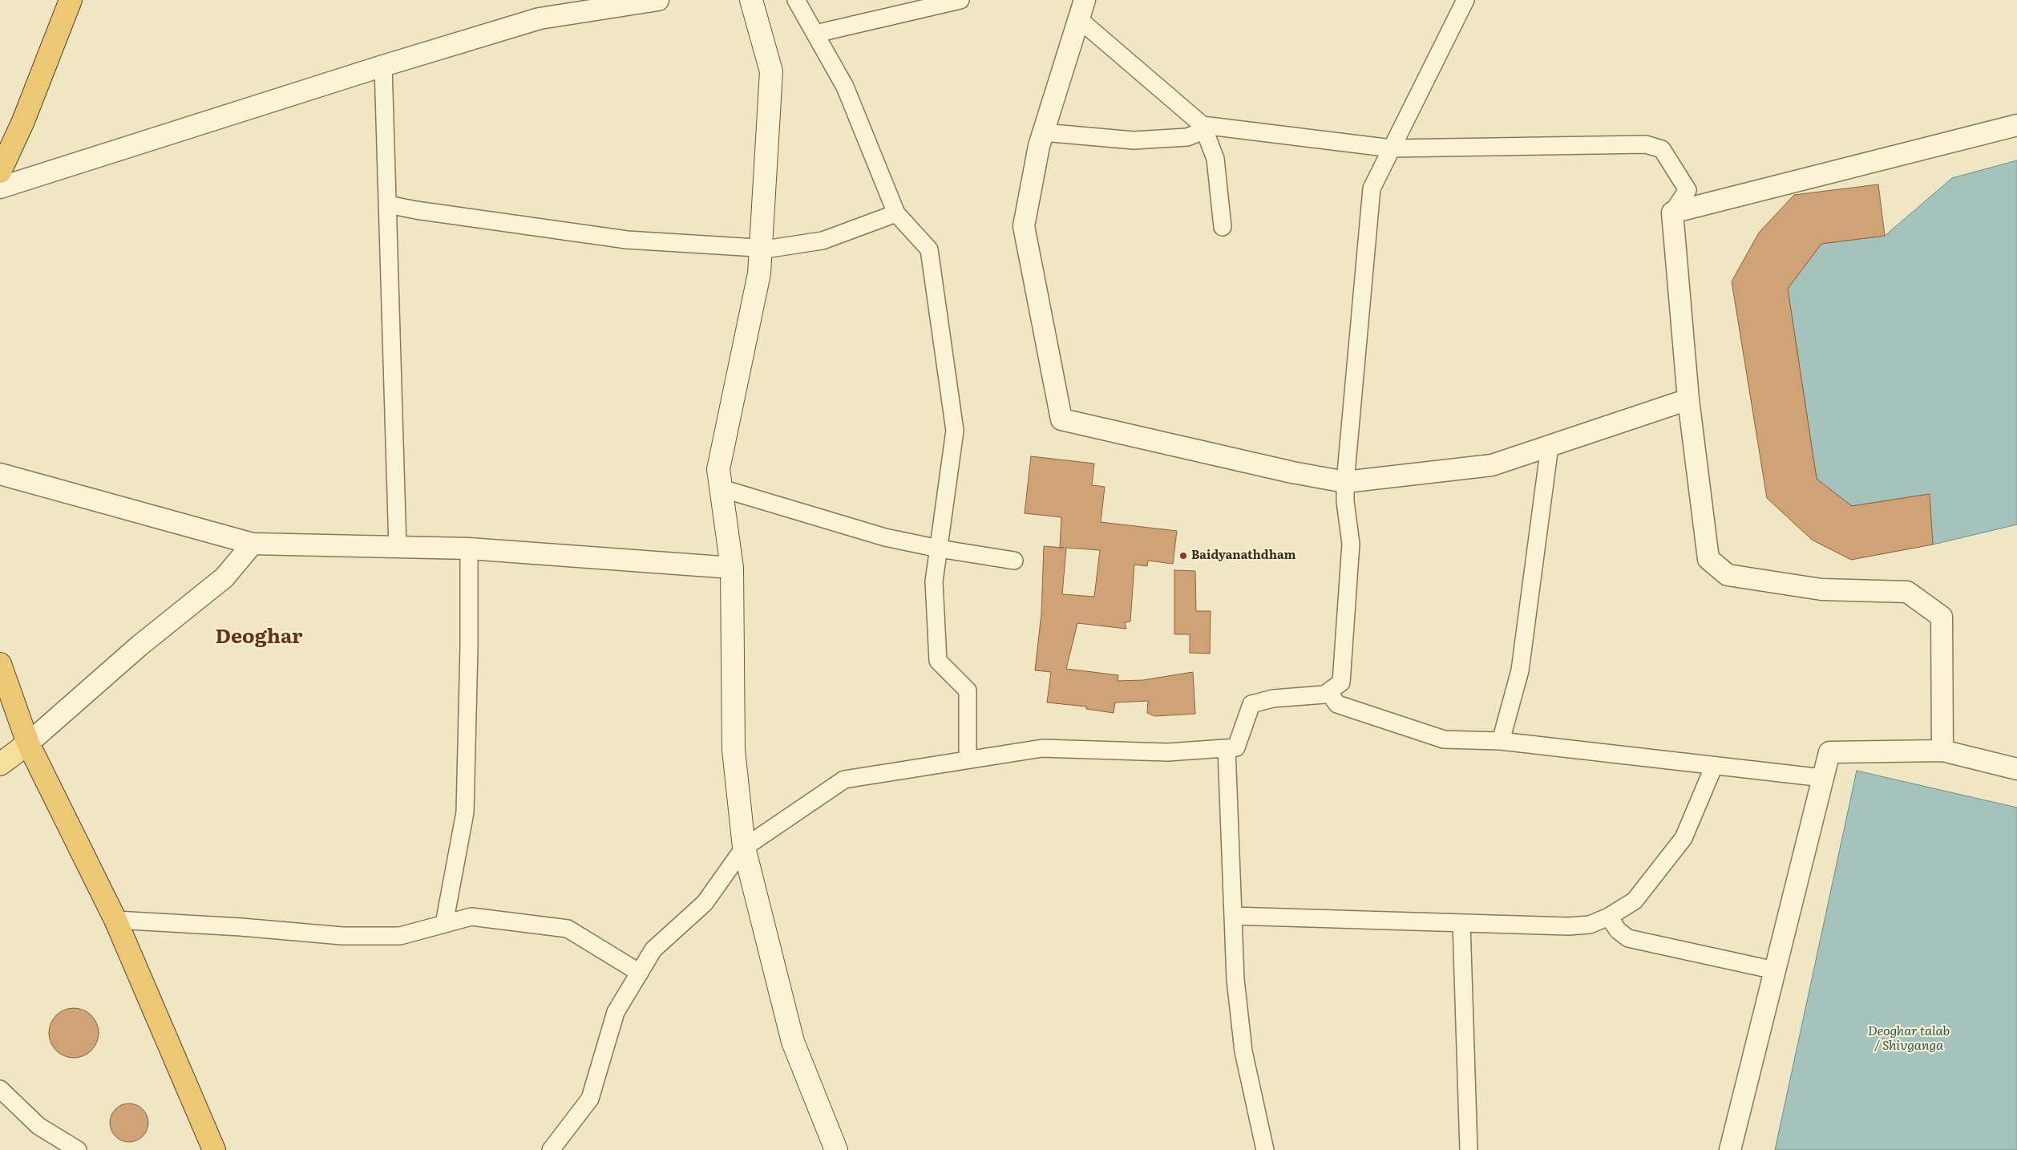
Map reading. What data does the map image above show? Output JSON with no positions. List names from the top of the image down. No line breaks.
{"districts":["Deoghar"],"water":["Deoghar talab / Shivganga"],"places":["Baidyanathdham"]}
